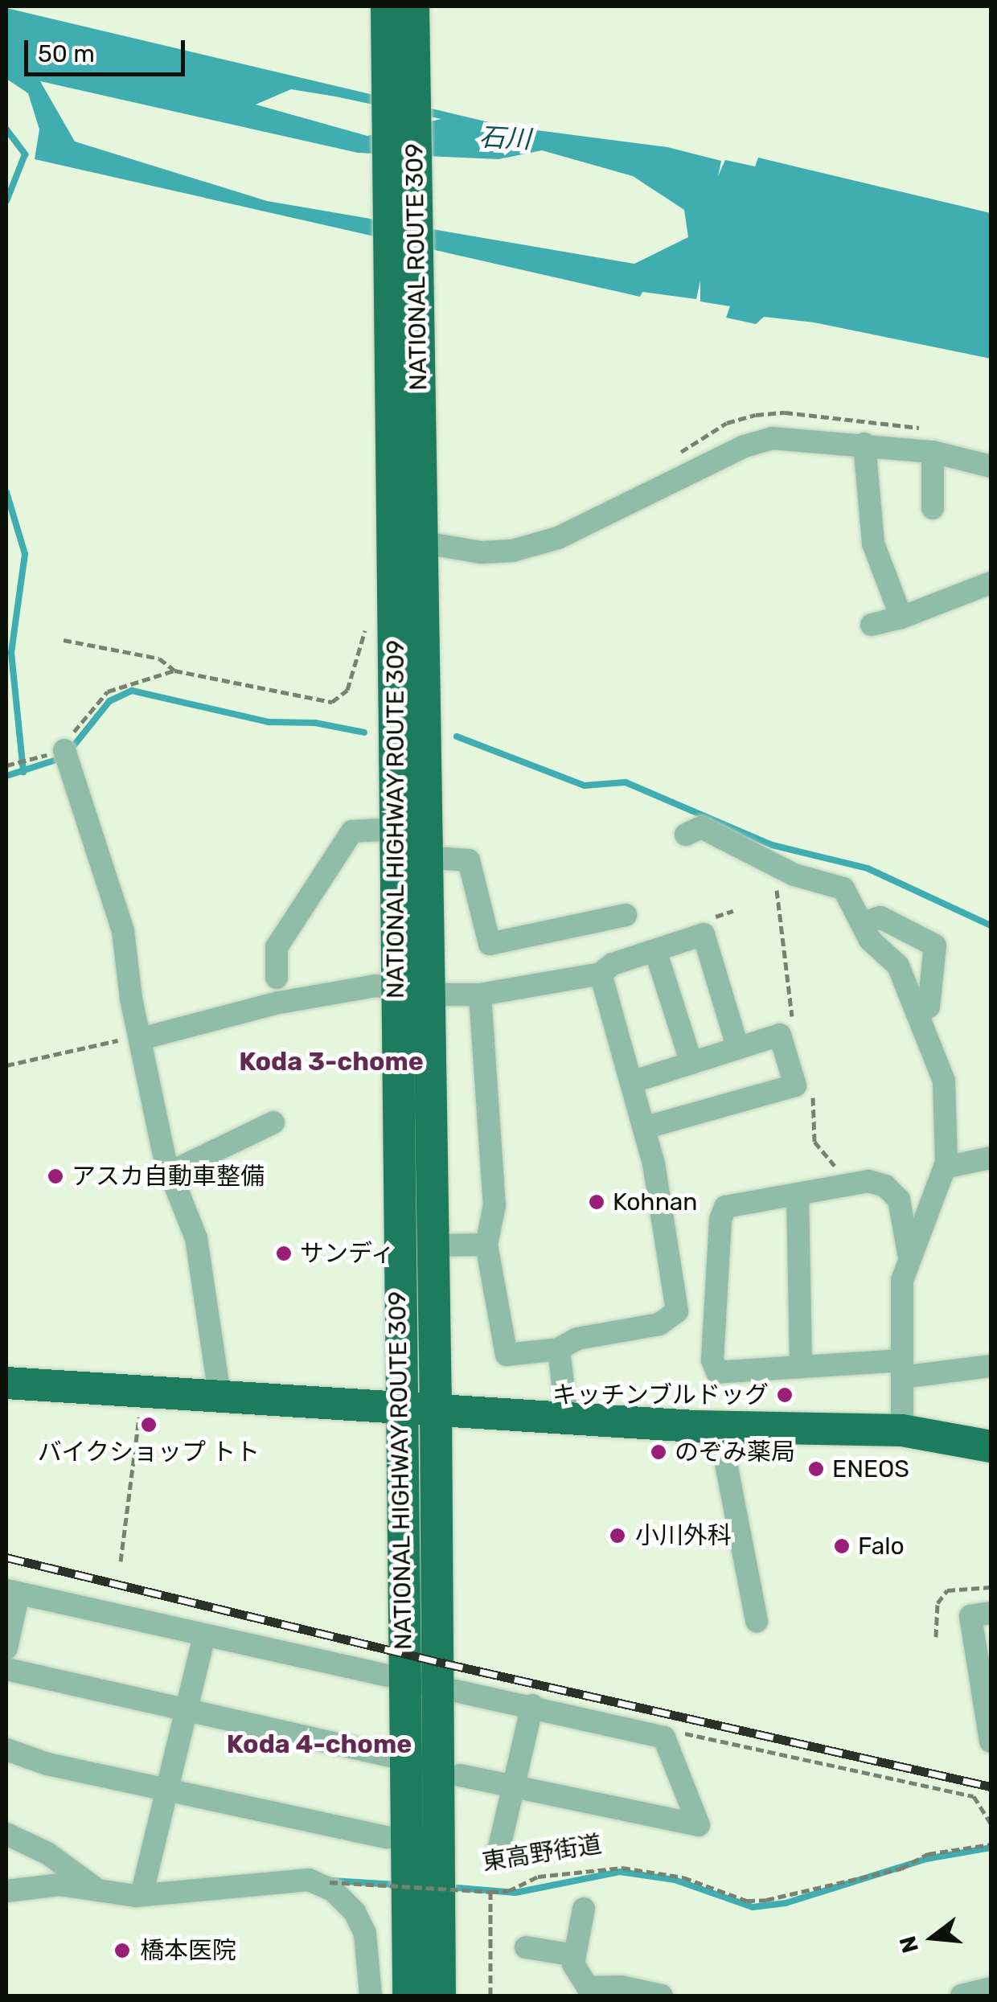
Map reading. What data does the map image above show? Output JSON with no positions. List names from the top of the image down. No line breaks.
{"streets":{"highway":["NATIONAL ROUTE 309","NATIONAL HIGHWAY ROUTE 309"],"path":["東高野街道"]},"crossings":[["NATIONAL ROUTE 309","NATIONAL HIGHWAY ROUTE 309"]],"districts":["Koda 3-chome","Koda 4-chome"],"water":["石川"],"places":["アスカ自動車整備","Kohnan","サンディ","キッチンブルドッグ","バイクショップ トト","のぞみ薬局","ENEOS","小川外科","Falo","橋本医院"],"scale_bar":"50 m","north":"left"}
